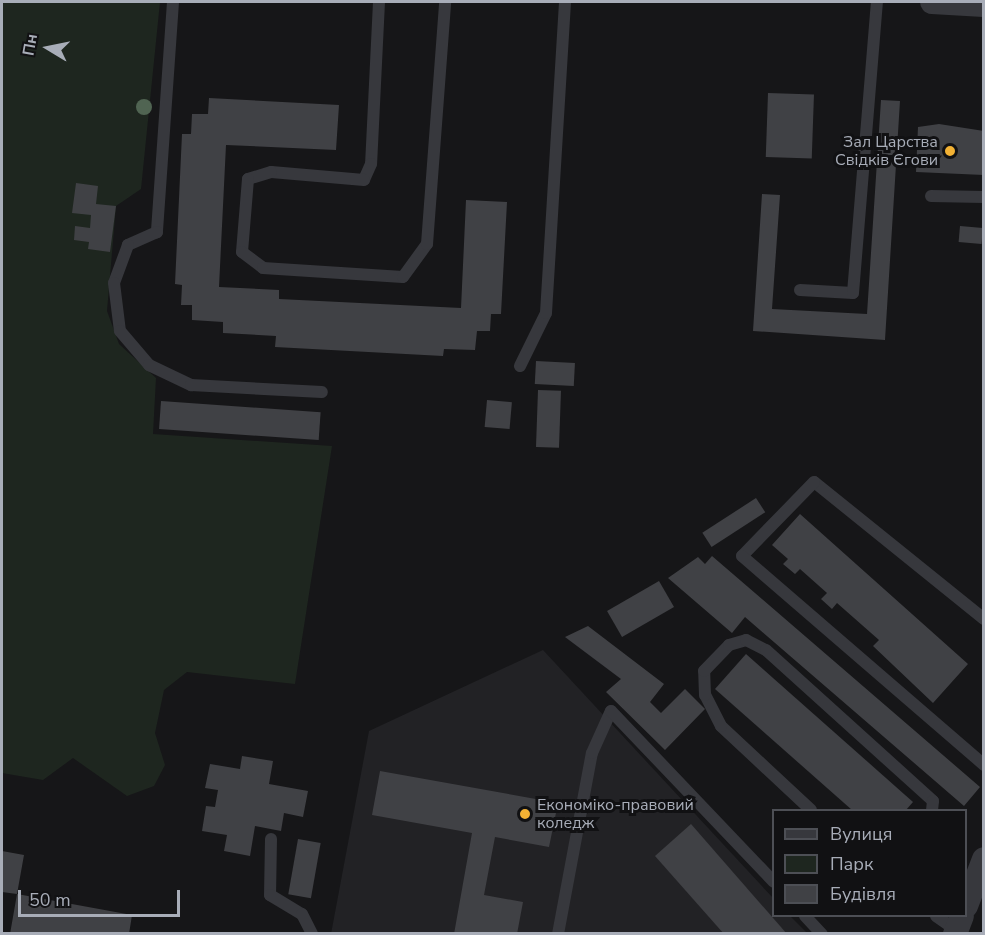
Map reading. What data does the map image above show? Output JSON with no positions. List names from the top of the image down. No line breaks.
{"places":["Зал Царства Свідків Єгови","Економіко-правовий коледж"],"legend":["Вулиця","Парк","Будівля"],"scale_bar":"50 m","north":"left"}
